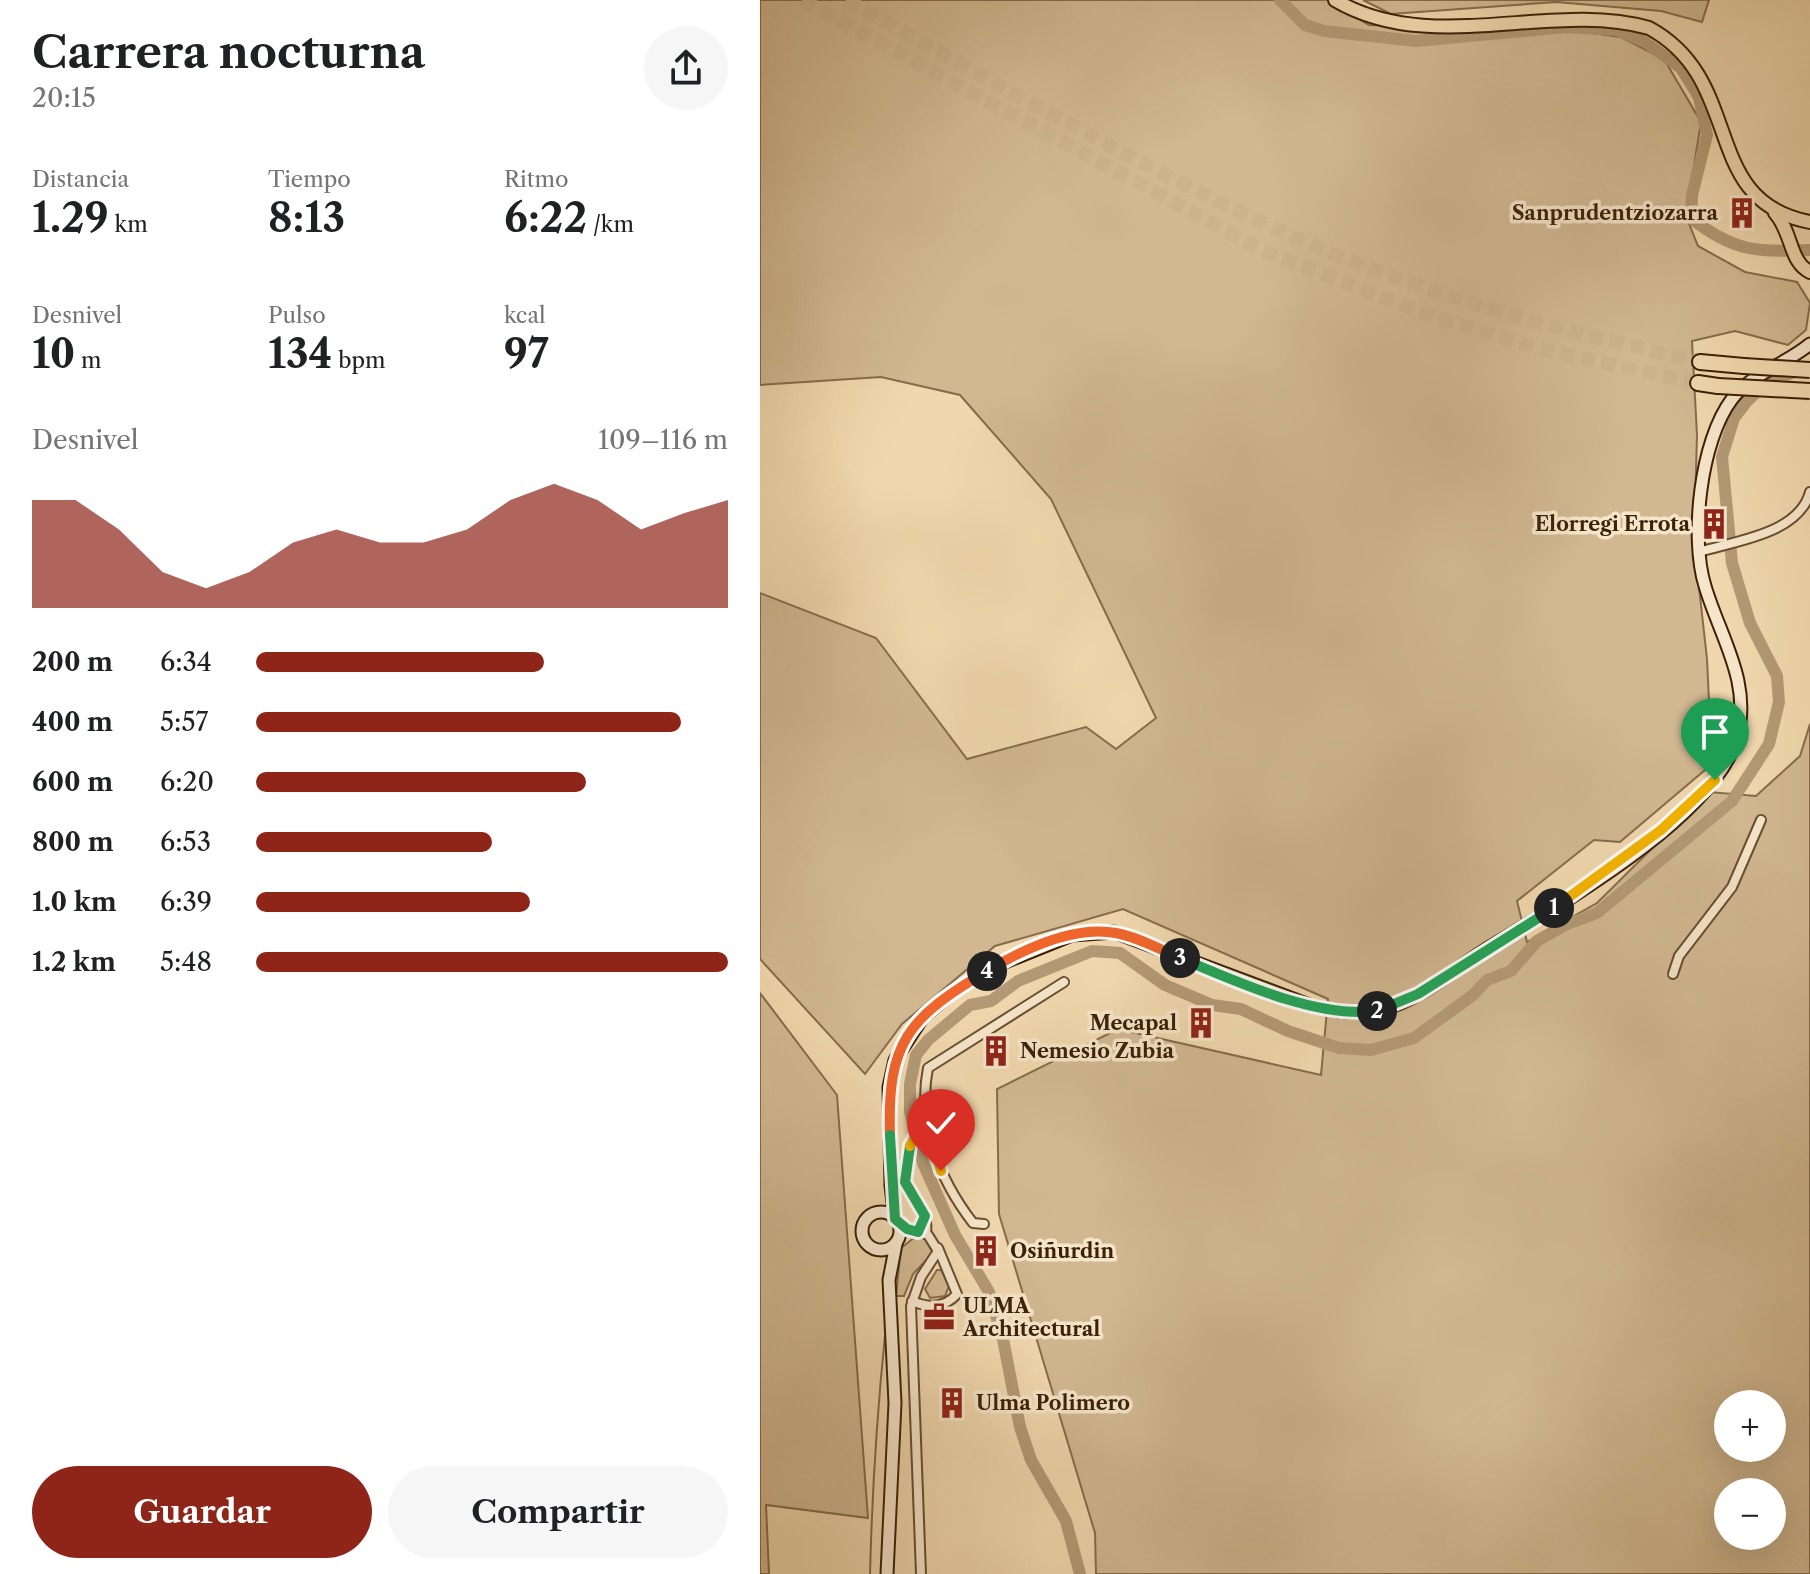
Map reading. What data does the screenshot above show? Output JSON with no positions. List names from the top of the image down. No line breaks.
{"places":{"building":["Sanprudentziozarra","Elorregi Errota","Mecapal","Nemesio Zubia","Osiñurdin","Ulma Polimero"],"office":["ULMA Architectural"]},"page":{"heading":["Carrera nocturna","20:15"],"stats":[["Distancia","1.29 km"],["Tiempo","8:13"],["Ritmo","6:22 /km"],["Desnivel","10 m"],["Pulso","134 bpm"],["kcal","97"]],"chart":["Desnivel","109–116 m"],"list":[{"name":"200 m","note":"6:34"},{"name":"400 m","note":"5:57"},{"name":"600 m","note":"6:20"},{"name":"800 m","note":"6:53"},{"name":"1.0 km","note":"6:39"},{"name":"1.2 km","note":"5:48"}],"pins":["1","3","4","2"],"map_buttons":["+","−"],"buttons":["Guardar","Compartir"]}}
